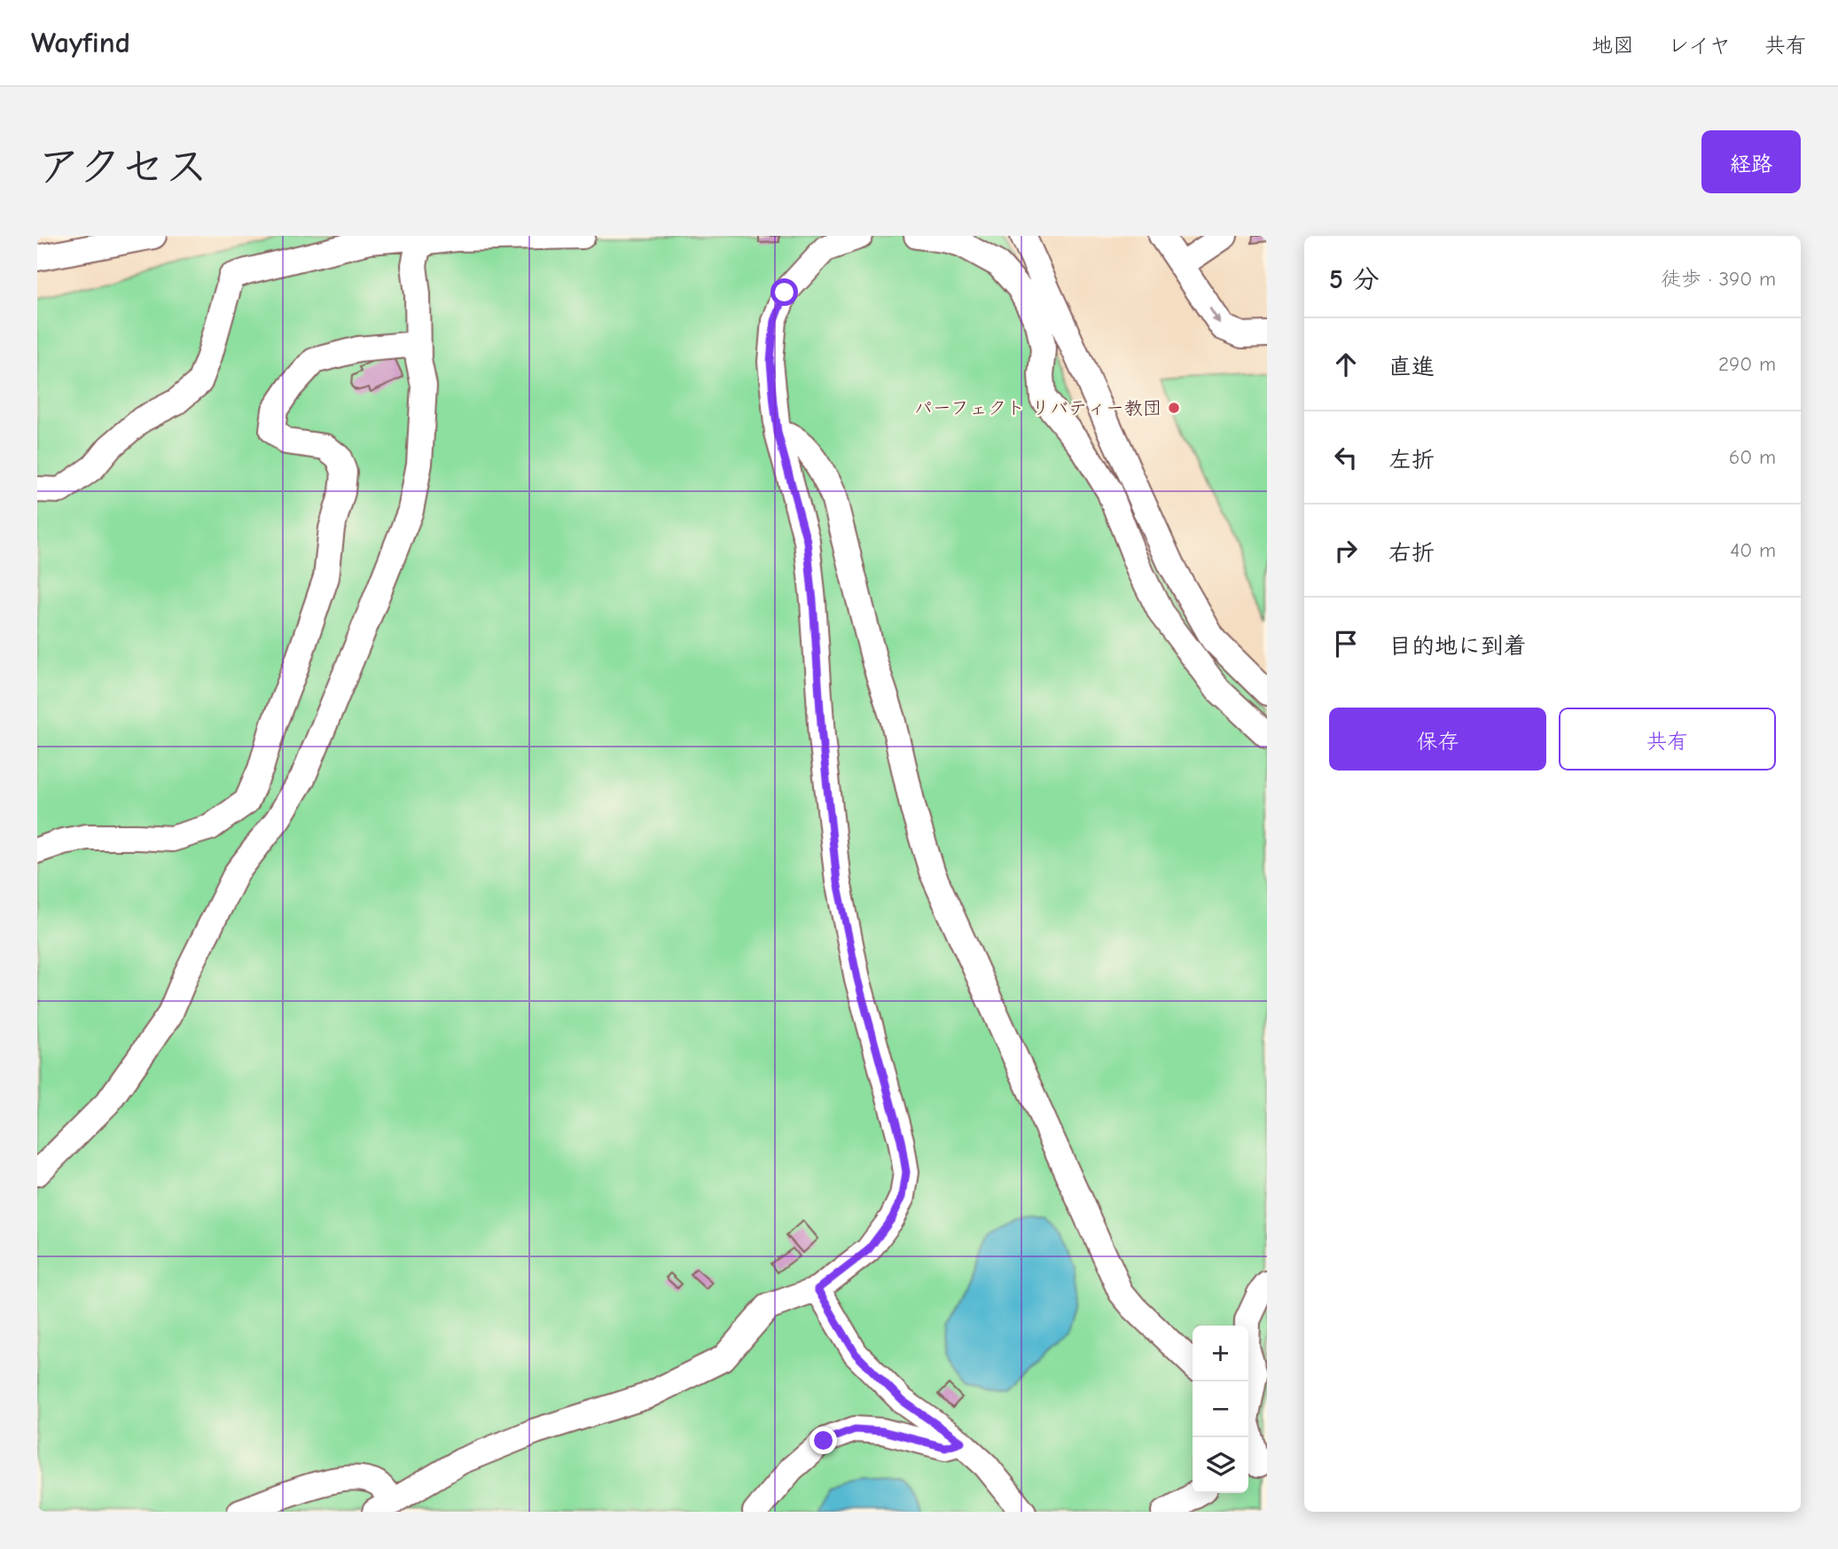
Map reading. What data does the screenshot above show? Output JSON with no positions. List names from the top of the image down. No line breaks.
{"places":["パーフェクト リバティー教団"],"page":{"header":"Wayfind","nav":["地図","レイヤ","共有"],"title":"アクセス","buttons":["経路",["保存","共有"]],"heading":["5 分","徒歩 · 390 m"],"list":[["直進","290 m"],["左折","60 m"],["右折","40 m"],"目的地に到着"],"map_buttons":["+","−"]}}
